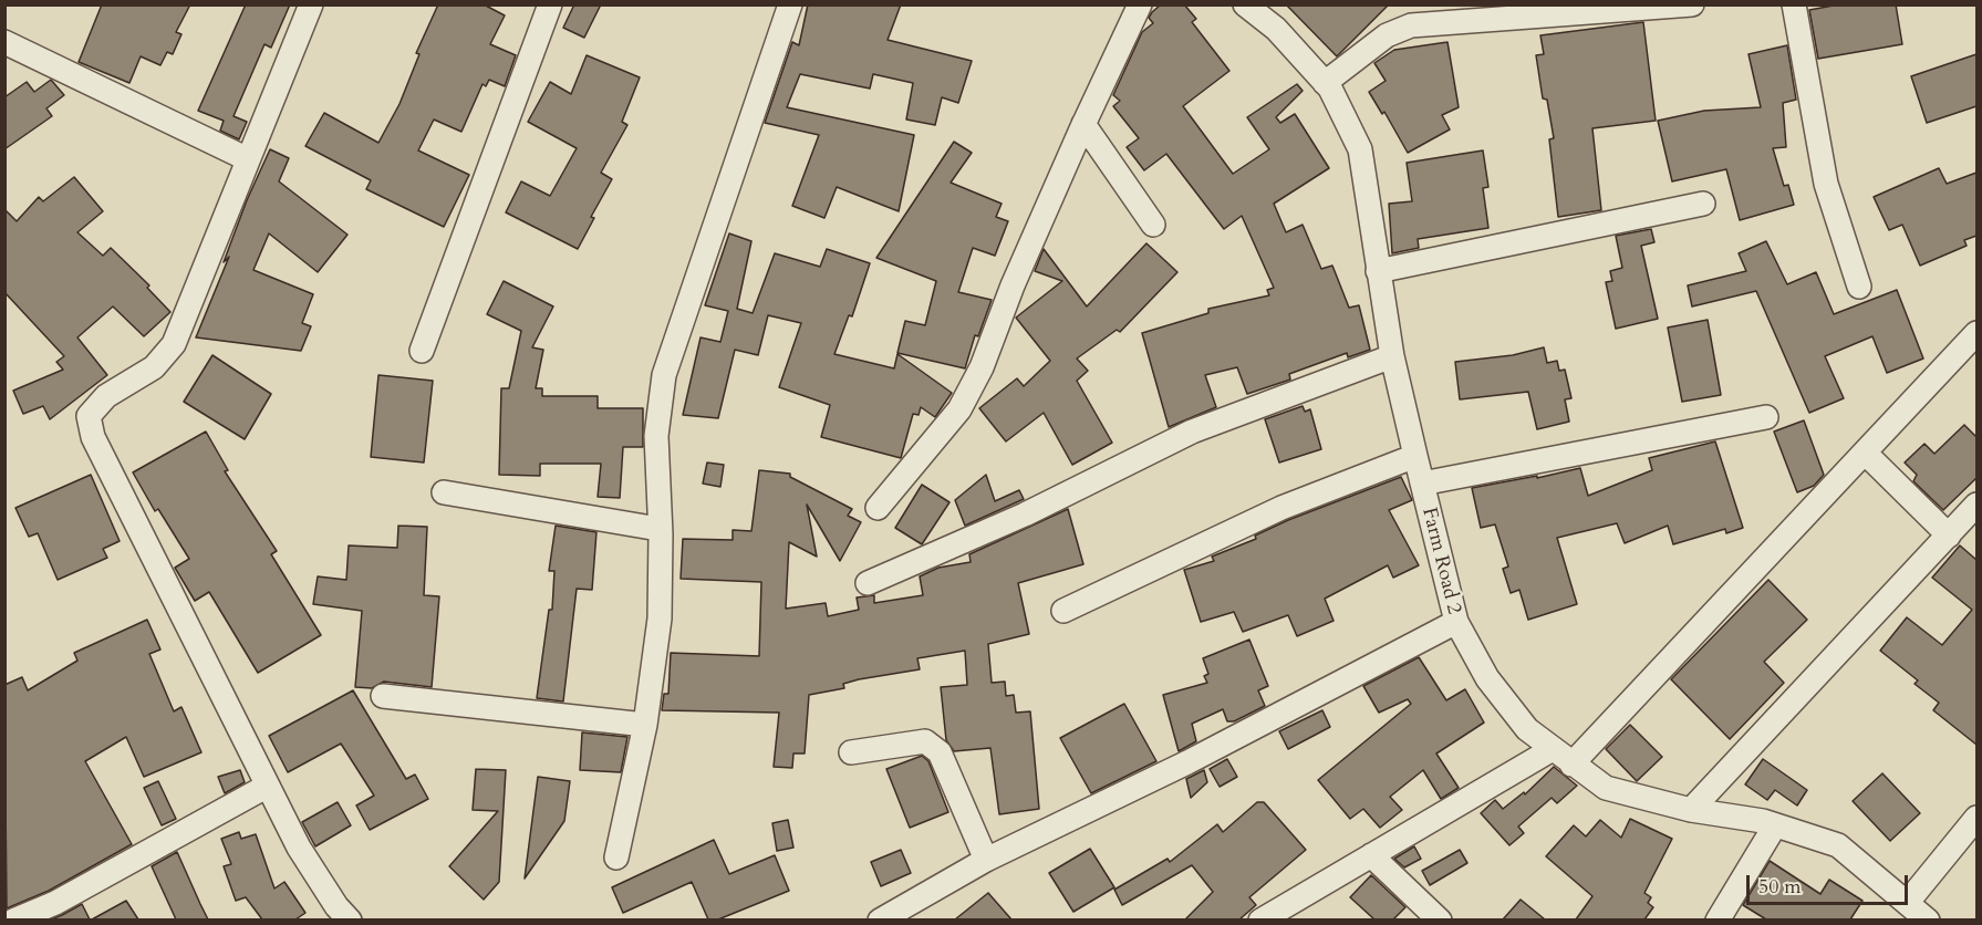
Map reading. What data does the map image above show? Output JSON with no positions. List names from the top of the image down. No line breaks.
{"streets":{"street":["Farm Road 2"]},"scale_bar":"50 m"}
